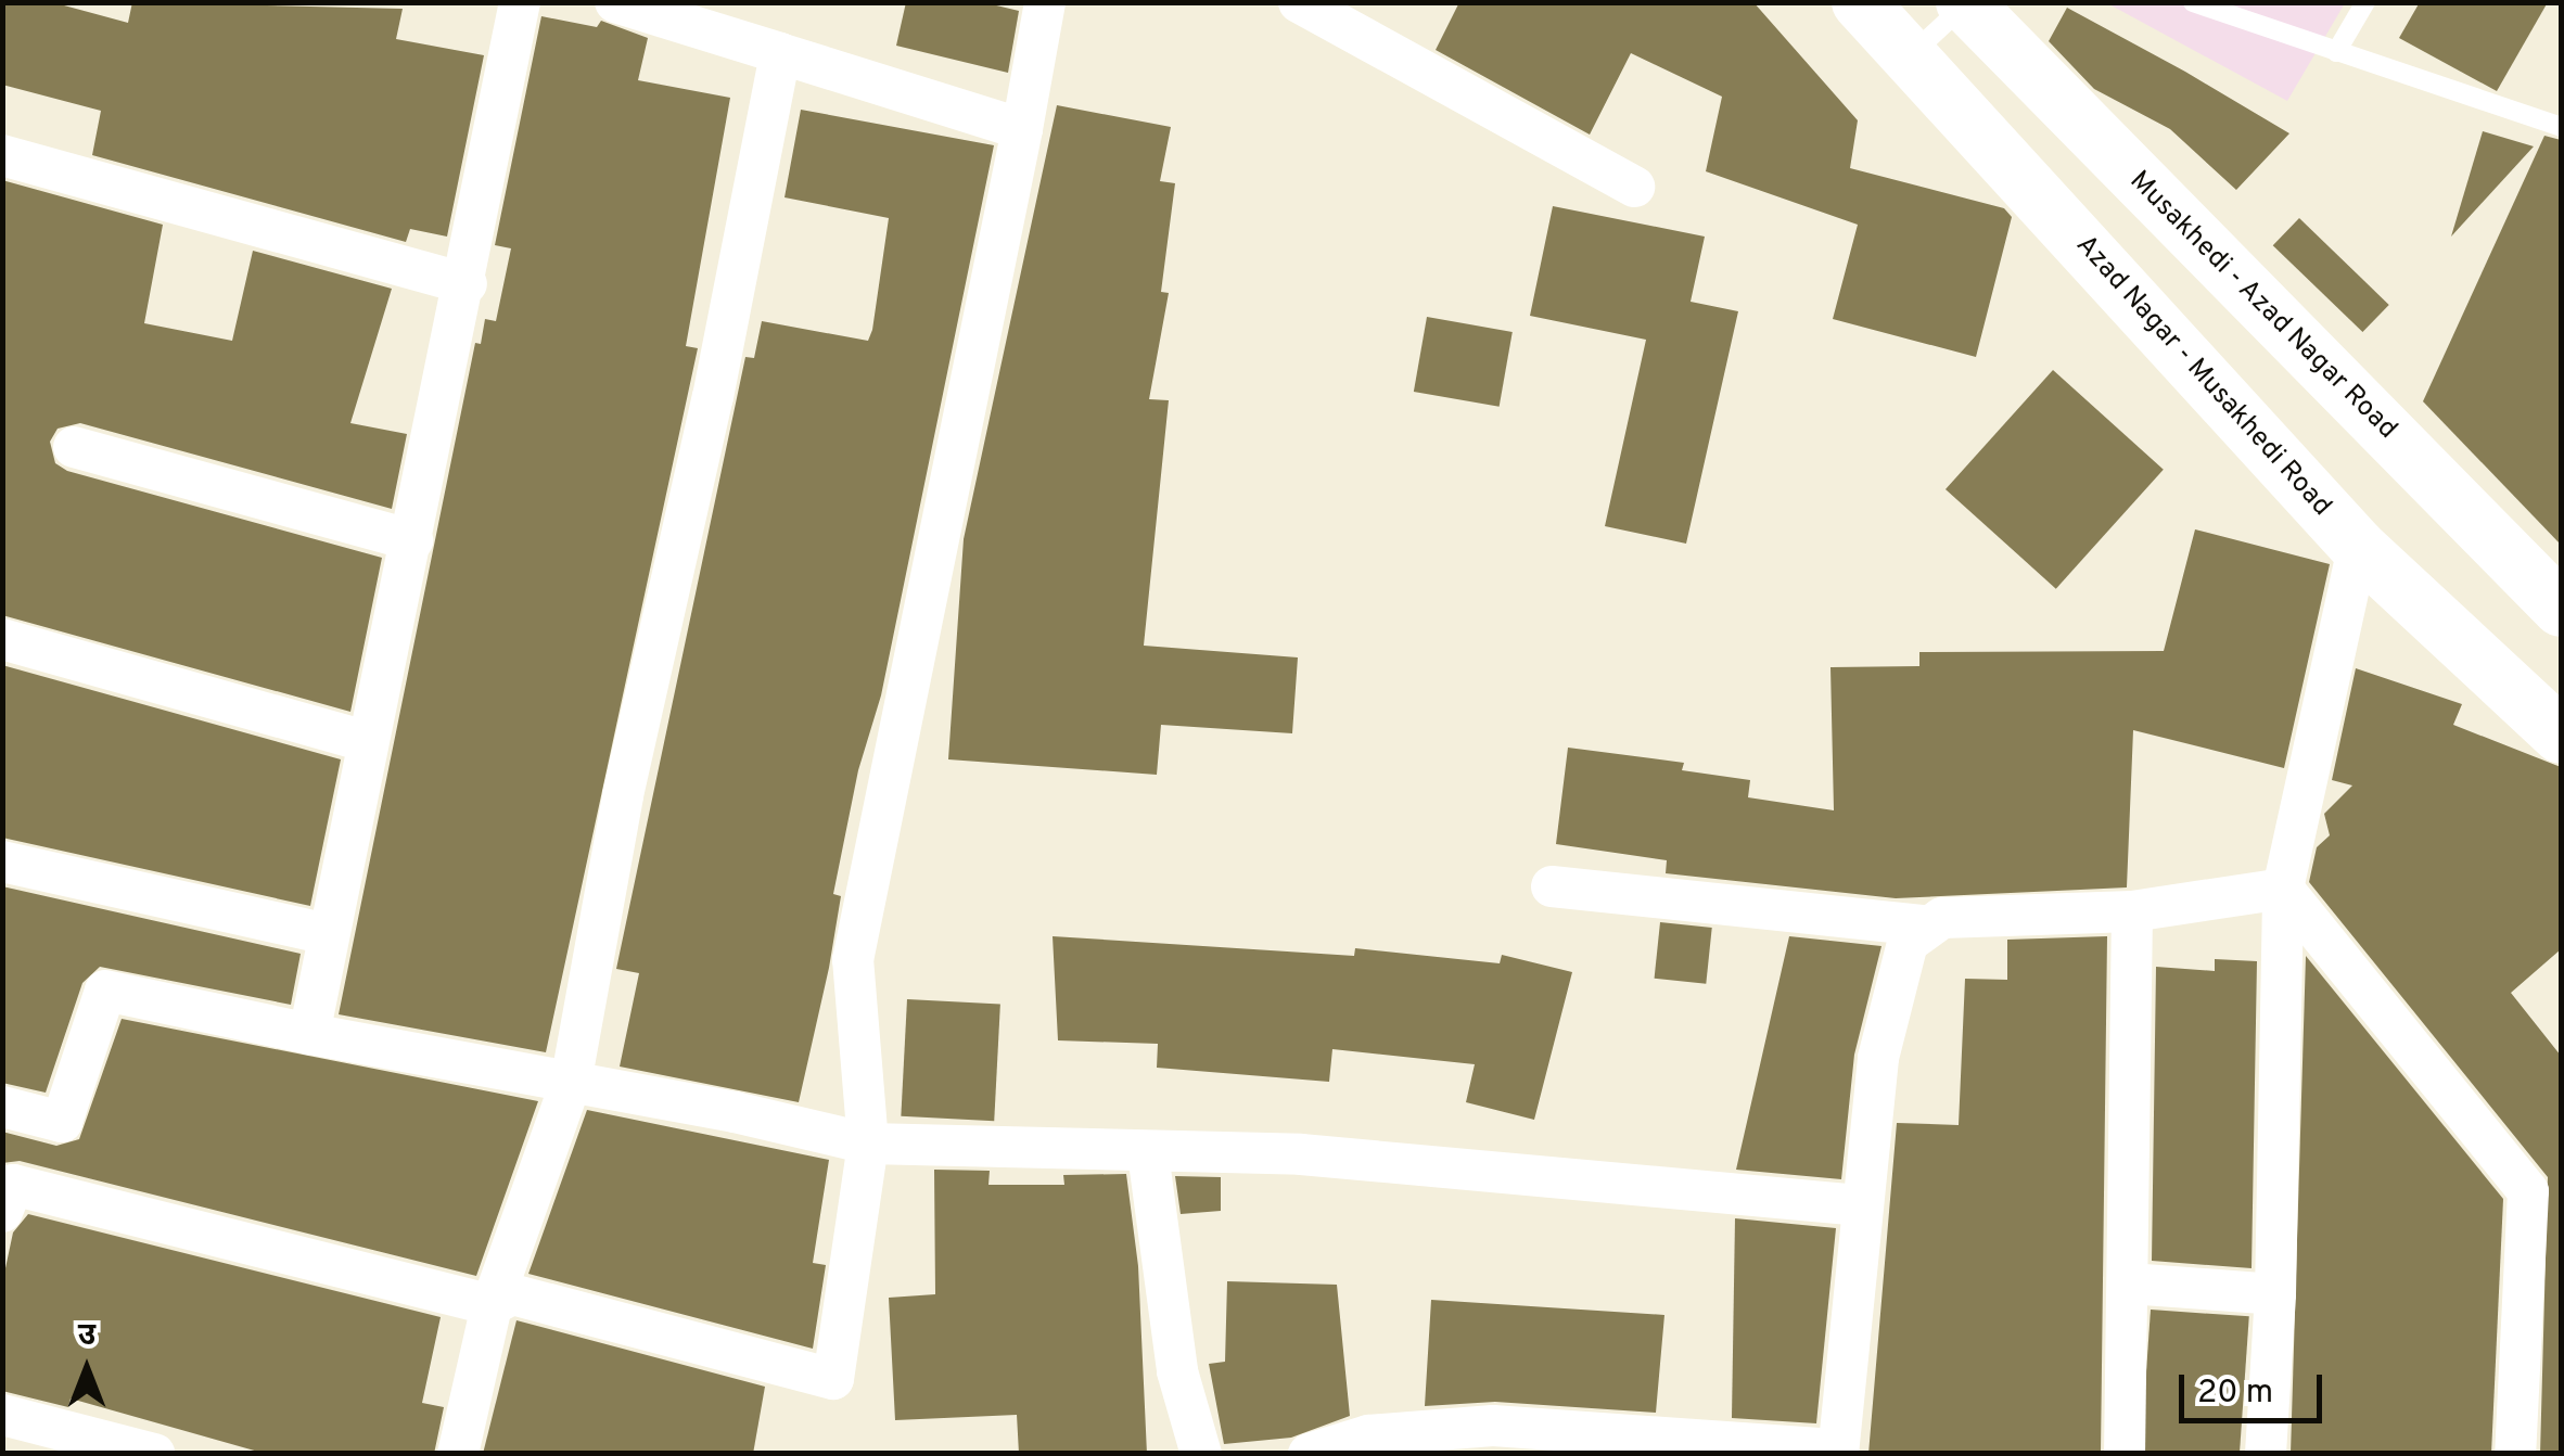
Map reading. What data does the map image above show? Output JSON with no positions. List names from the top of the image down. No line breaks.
{"streets":{"main road":["Musakhedi - Azad Nagar Road","Azad Nagar - Musakhedi Road"]},"scale_bar":"20 m","north":"top"}
